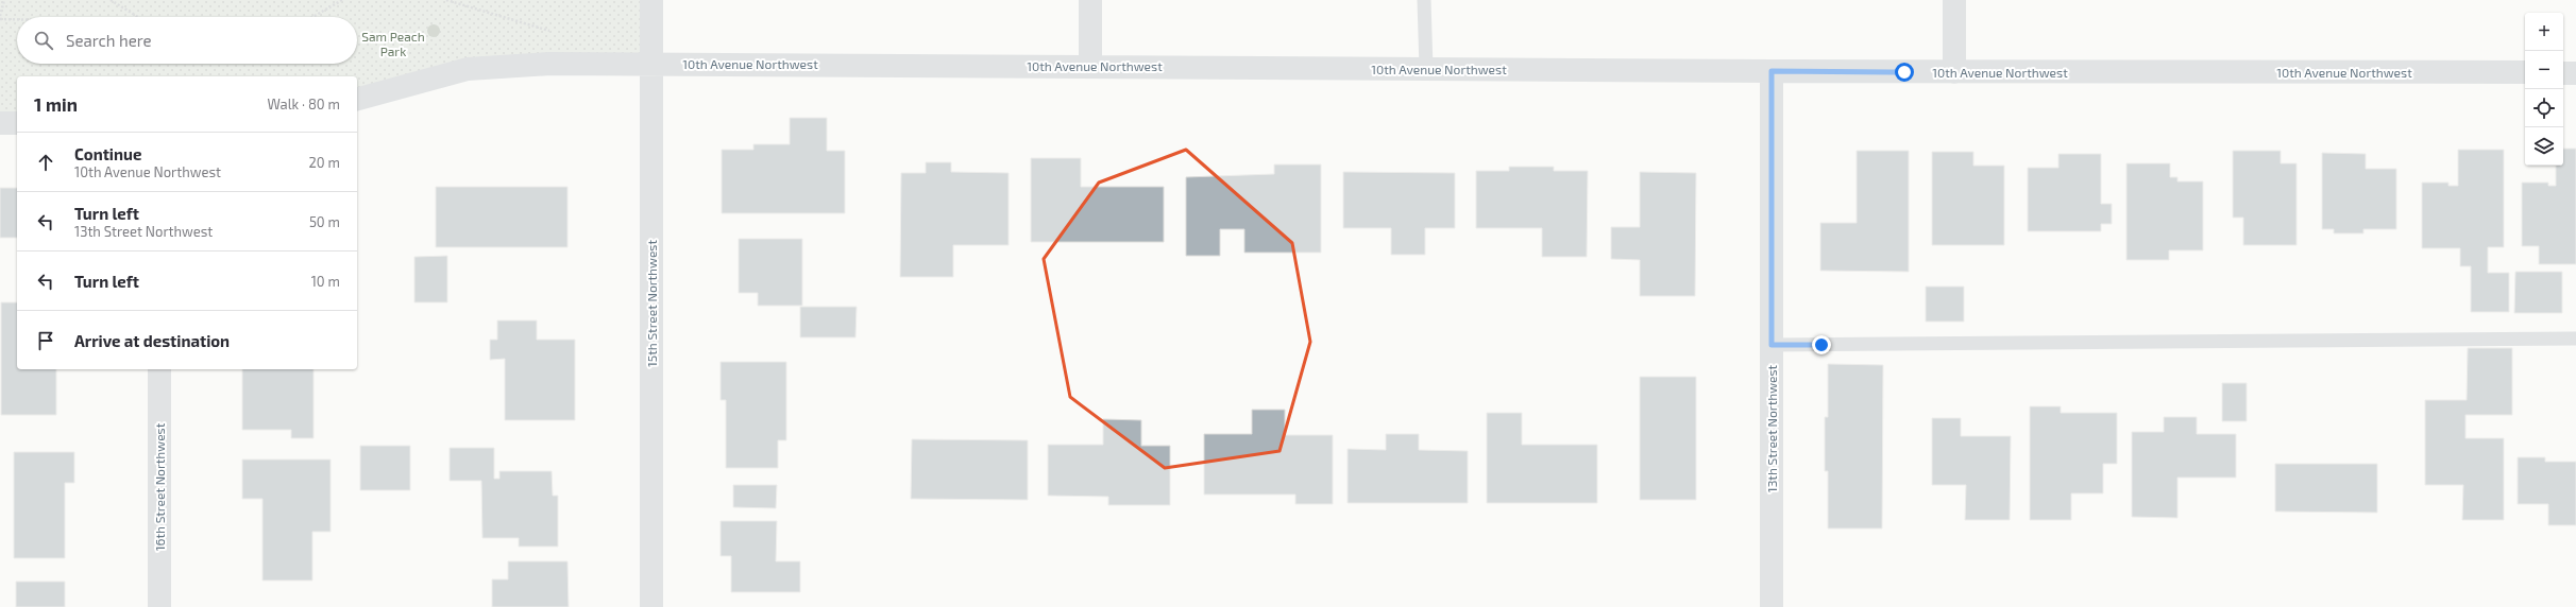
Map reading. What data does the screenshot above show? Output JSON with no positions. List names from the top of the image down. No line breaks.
{"streets":{"street":["10th Avenue Northwest","15th Street Northwest","13th Street Northwest","16th Street Northwest"]},"crossings":[["10th Avenue Northwest","15th Street Northwest"],["10th Avenue Northwest","13th Street Northwest"]],"parks":["Sam Peach Park"],"page":{"map_buttons":["+","−"],"search":"Search here","heading":["1 min","Walk · 80 m"],"list":[["Continue","10th Avenue Northwest","20 m"],["Turn left","13th Street Northwest","50 m"],["Turn left","10 m"],"Arrive at destination"]}}
